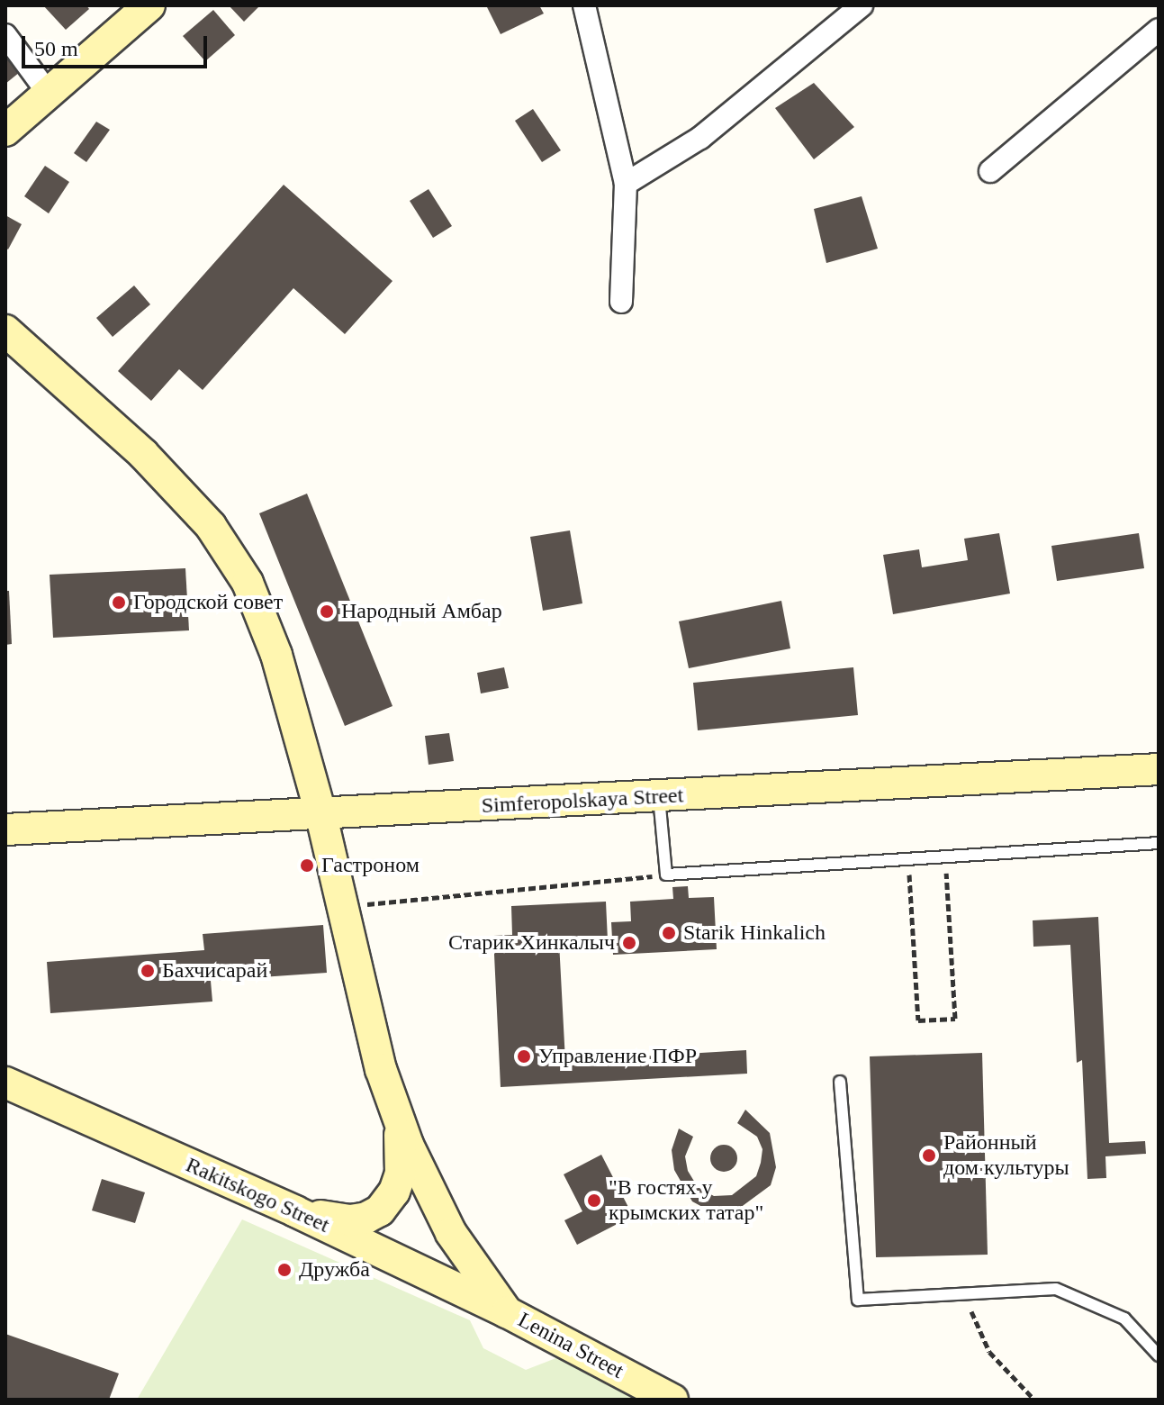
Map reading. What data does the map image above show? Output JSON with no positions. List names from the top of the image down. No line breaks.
{"streets":{"main road":["Simferopolskaya Street","Rakitskogo Street","Lenina Street"]},"crossings":[["Rakitskogo Street","Lenina Street"]],"places":["Городской совет","Народный Амбар","Гастроном","Starik Hinkalich","Старик Хинкалыч","Бахчисарай","Управление ПФР","Районный дом культуры","\"В гостях у крымских татар\"","Дружба"],"scale_bar":"50 m"}
